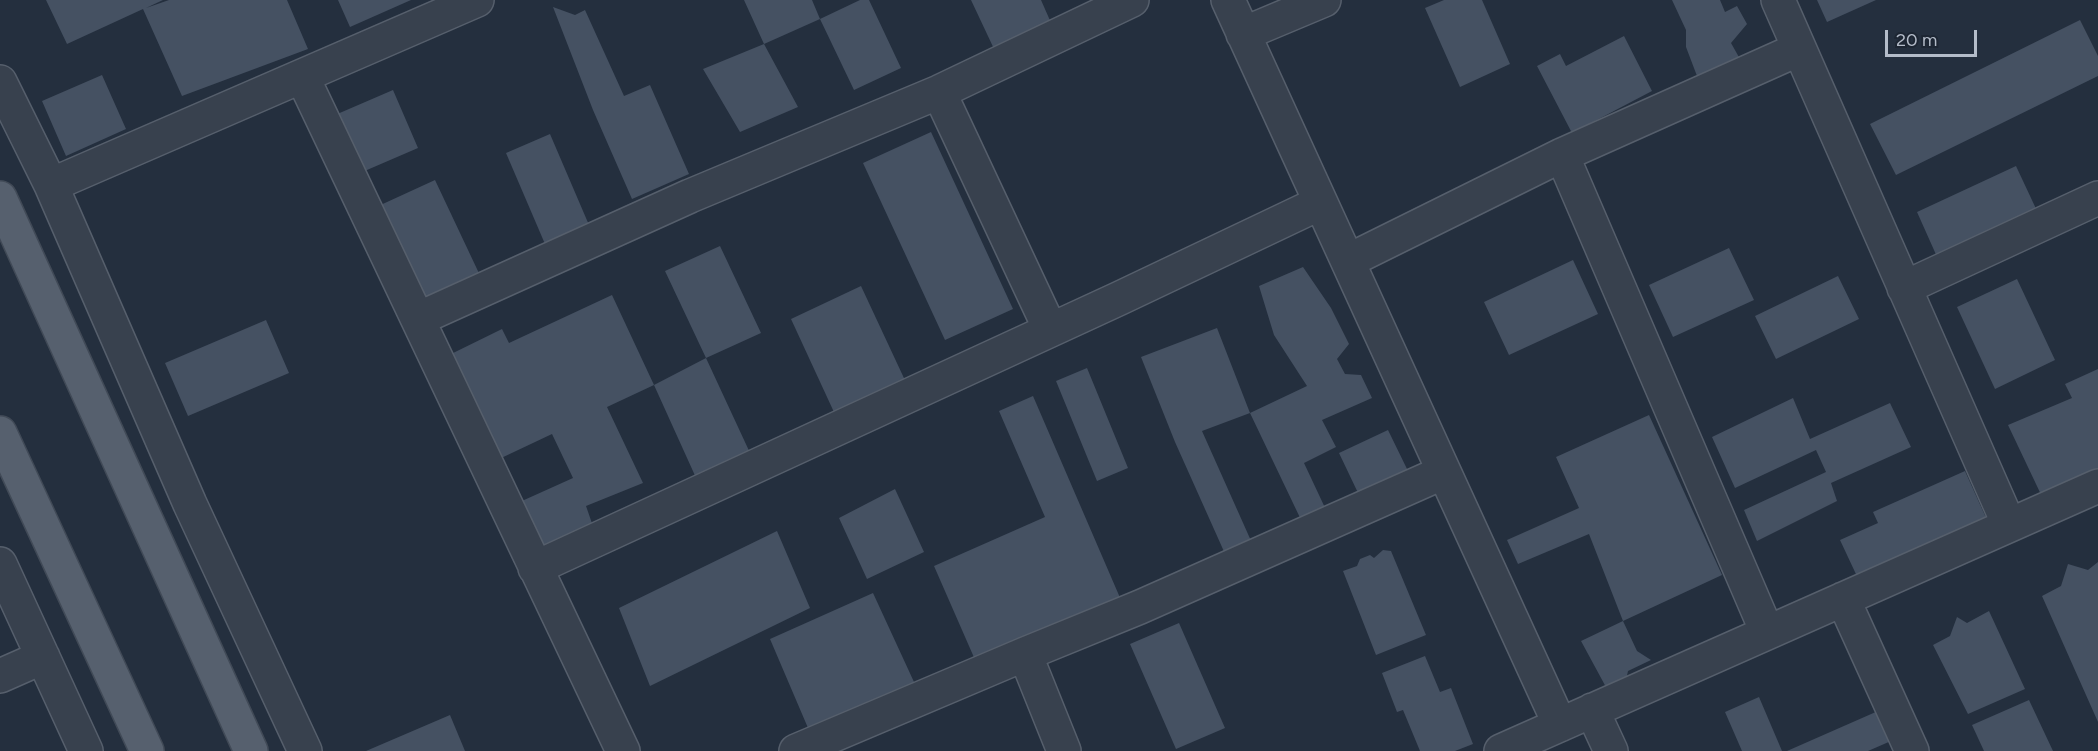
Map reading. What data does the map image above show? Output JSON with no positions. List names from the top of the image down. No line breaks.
{"scale_bar":"20 m"}
